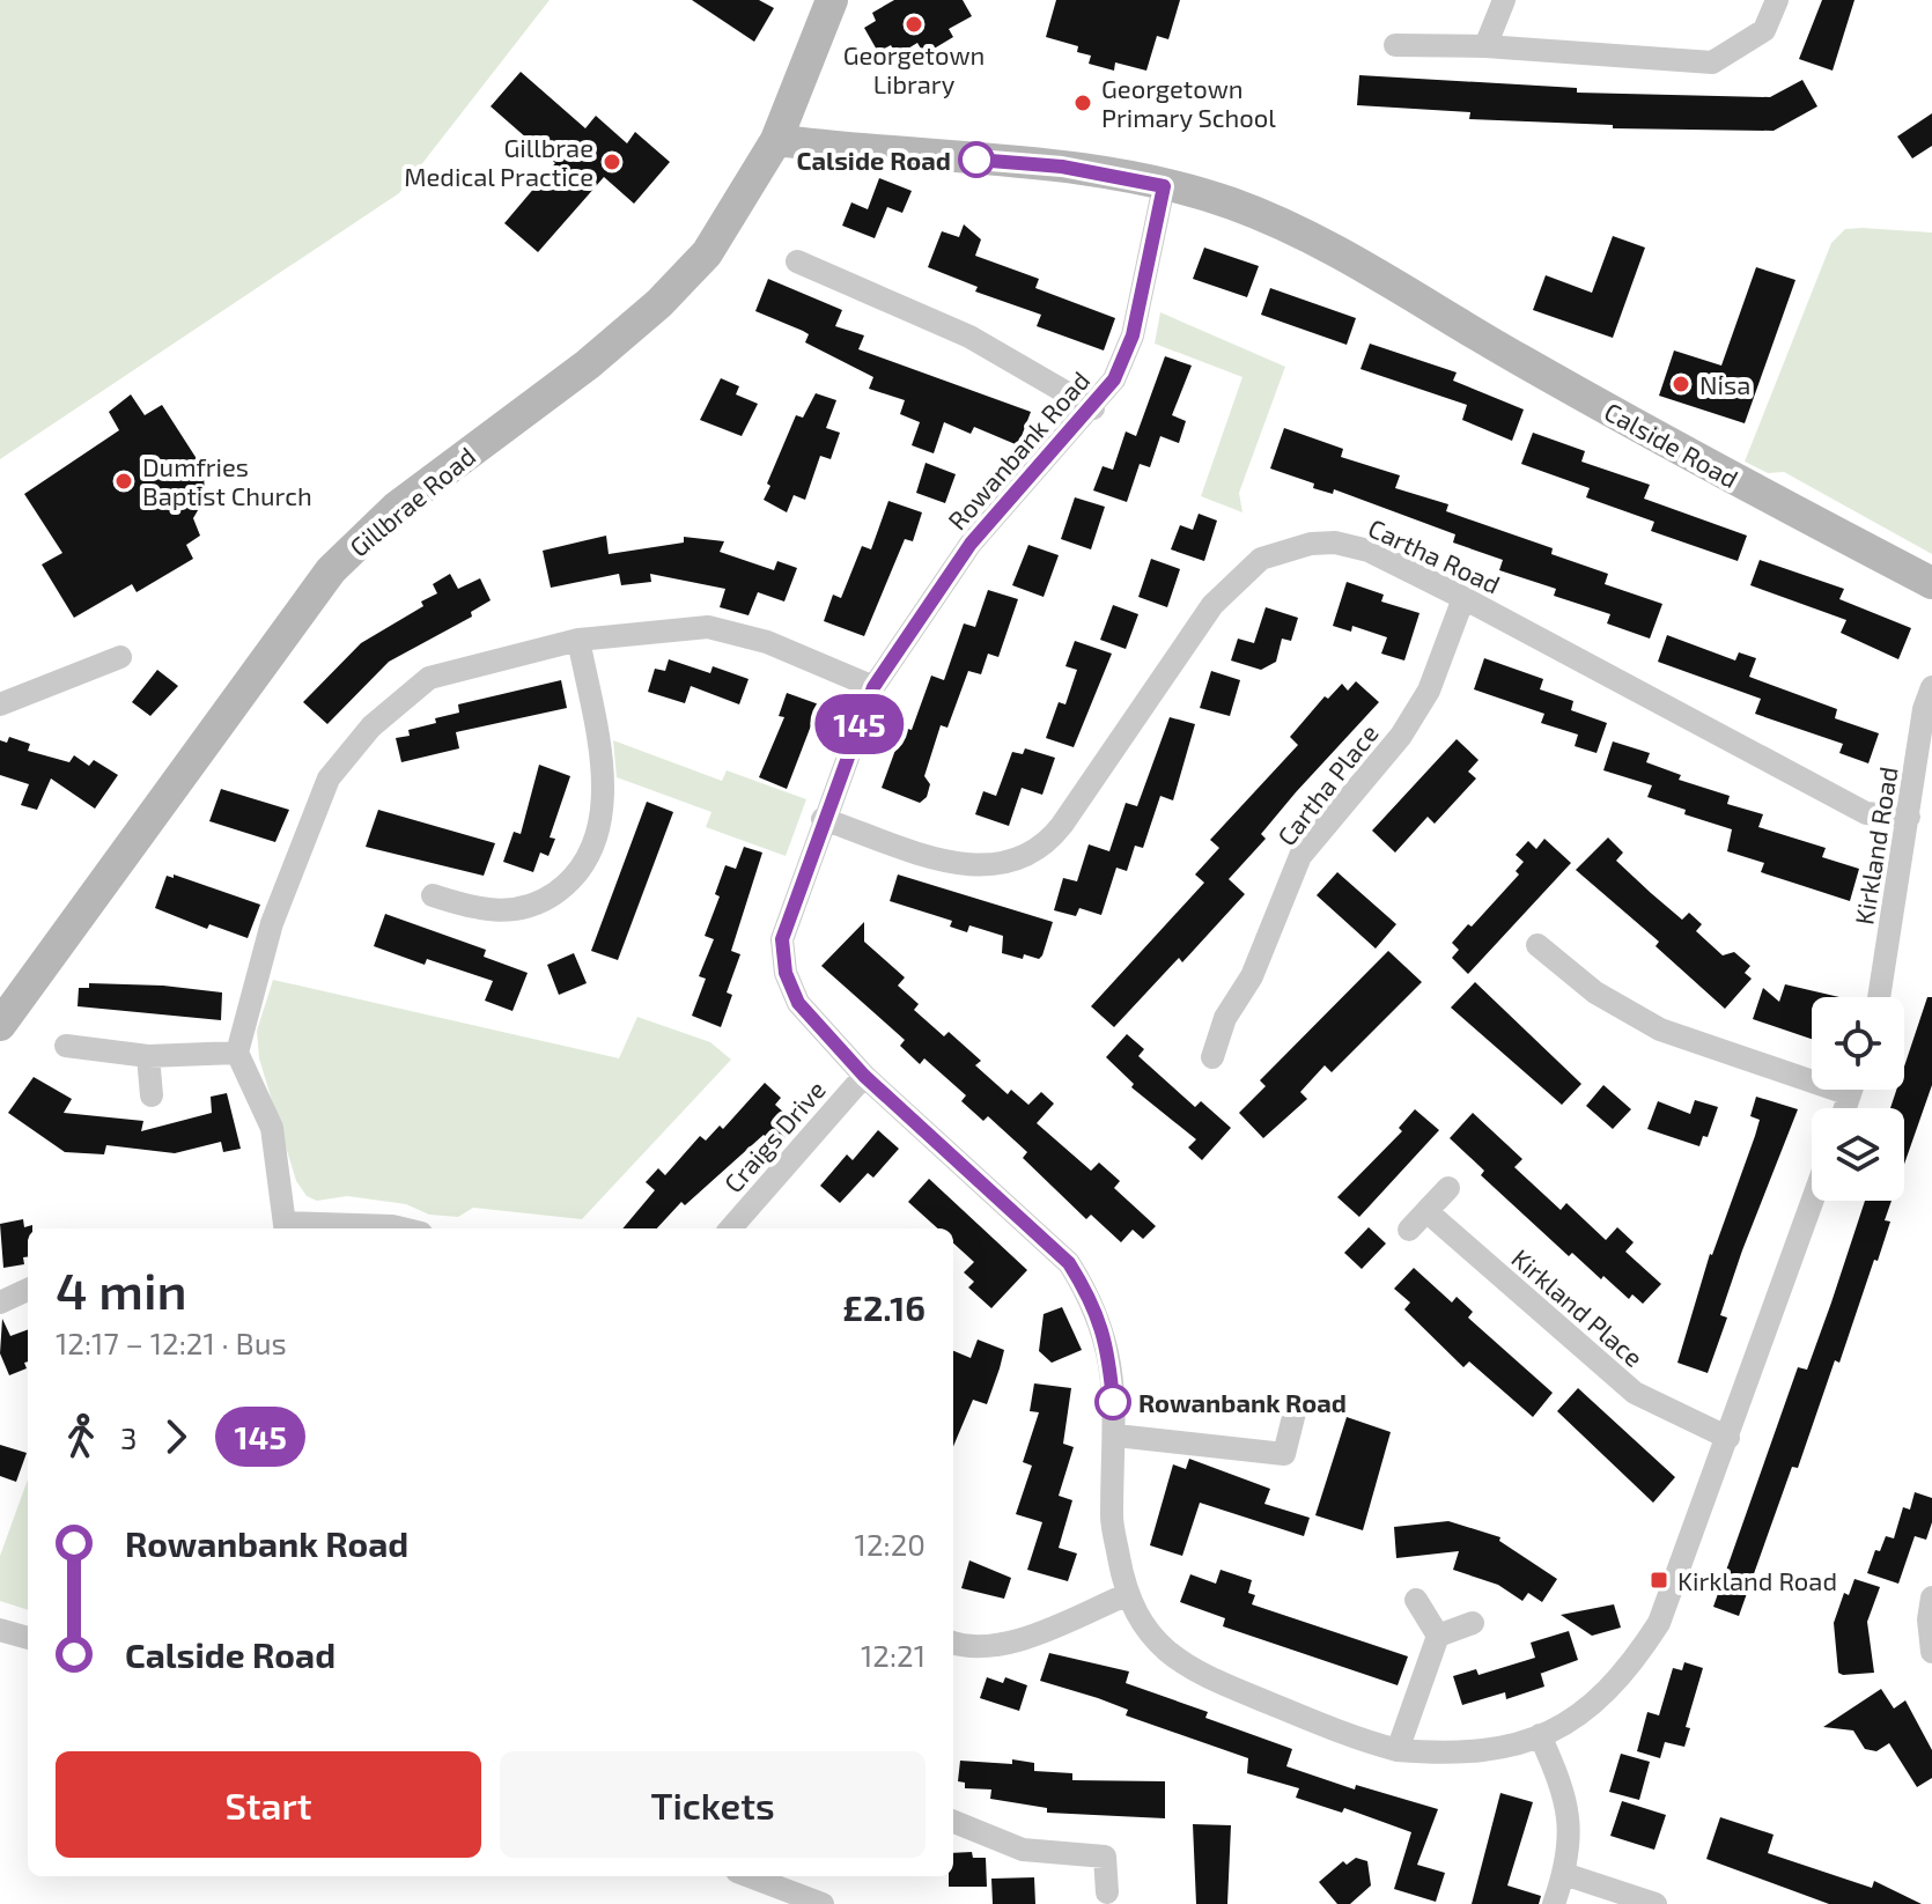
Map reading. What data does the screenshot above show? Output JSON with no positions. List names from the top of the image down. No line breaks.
{"streets":{"street":["Calside Road","Rowanbank Road","Gillbrae Road","Cartha Road","Cartha Place","Kirkland Road","Craigs Drive","Kirkland Place"]},"crossings":[["Calside Road","Rowanbank Road"],["Calside Road","Gillbrae Road"],["Rowanbank Road","Cartha Road"],["Rowanbank Road","Craigs Drive"],["Cartha Road","Cartha Place"],["Cartha Road","Kirkland Road"]],"places":{"other":["Georgetown Library","Georgetown Primary School","Calside Road","Gillbrae Medical Practice","Nisa","Dumfries Baptist Church","Rowanbank Road"],"transit":["Kirkland Road"]},"lines":["bus line 145"],"page":{"on_map":"145","heading":["4 min","12:17 – 12:21 · Bus","£2.16"],"legs":["3","145"],"list":[{"name":"Rowanbank Road","value":"12:20"},{"name":"Calside Road","value":"12:21"}],"buttons":["Start","Tickets"]}}
